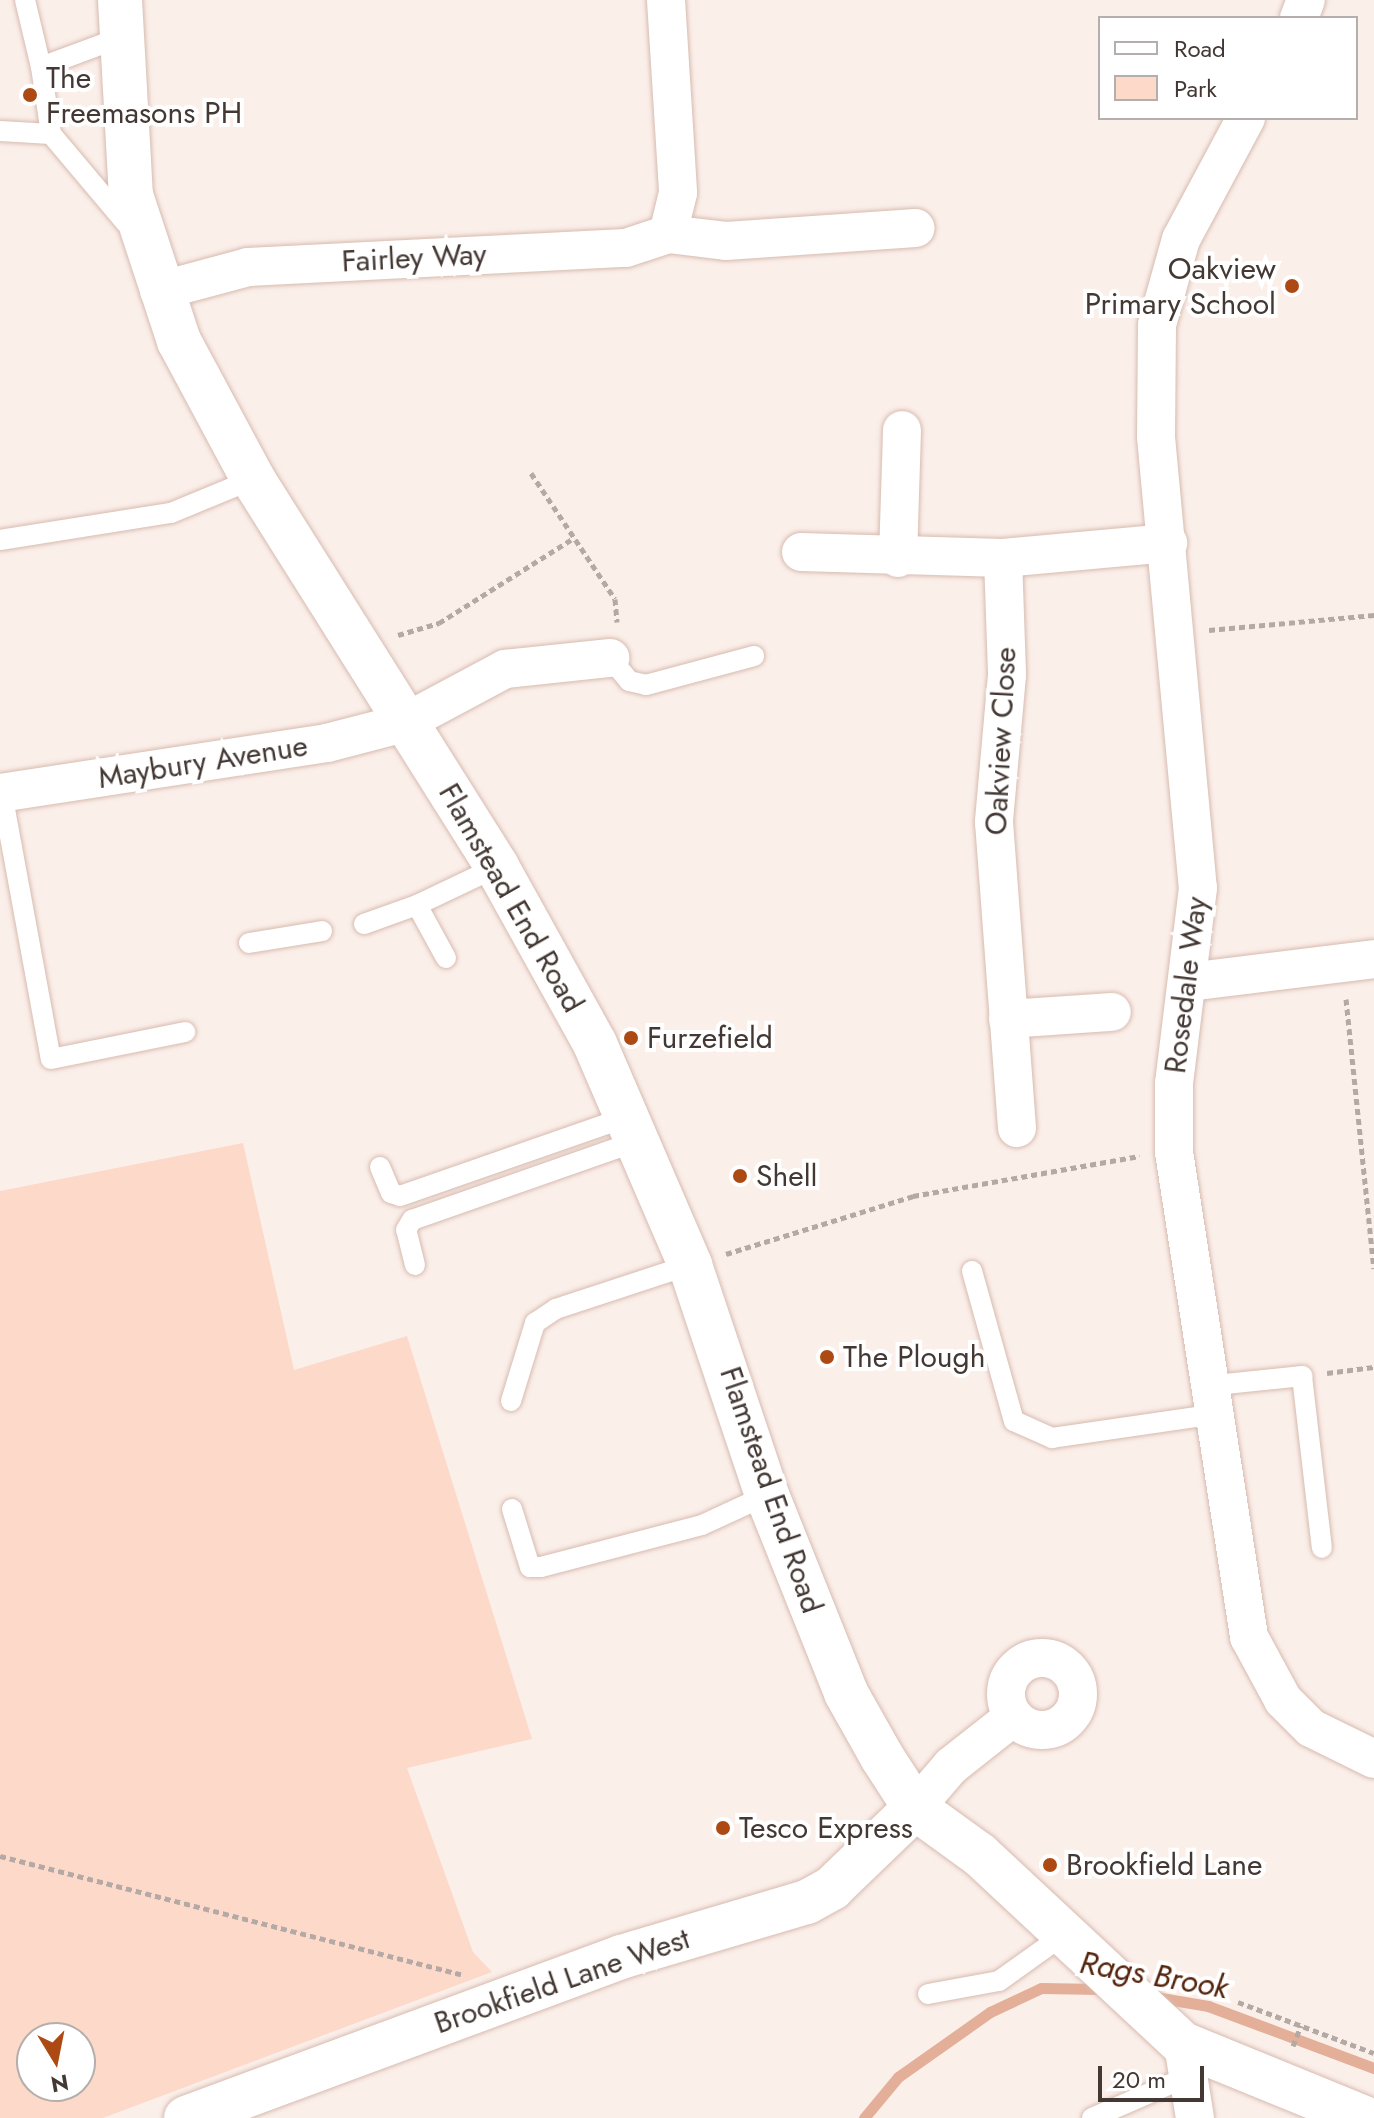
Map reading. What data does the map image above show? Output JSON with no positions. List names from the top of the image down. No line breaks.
{"streets":{"main road":["Flamstead End Road","Brookfield Lane West"],"street":["Fairley Way","Oakview Close","Maybury Avenue","Rosedale Way"]},"crossings":[["Fairley Way","Flamstead End Road"],["Maybury Avenue","Flamstead End Road"],["Flamstead End Road","Brookfield Lane West"]],"water":["Rags Brook"],"places":["The Freemasons PH","Oakview Primary School","Furzefield","Shell","The Plough","Tesco Express","Brookfield Lane"],"legend":["Road","Park"],"scale_bar":"20 m","north":"bottom"}
